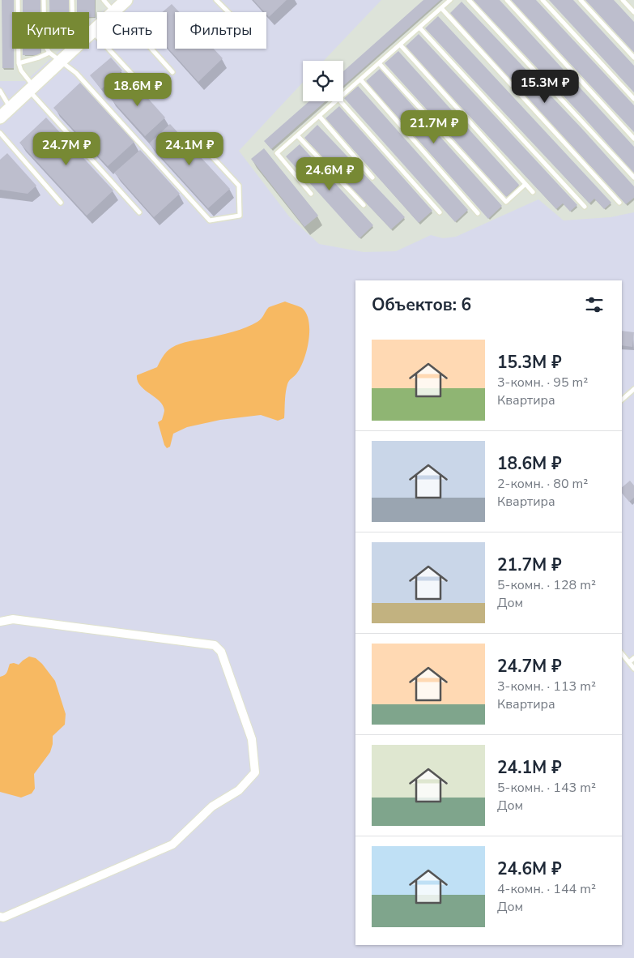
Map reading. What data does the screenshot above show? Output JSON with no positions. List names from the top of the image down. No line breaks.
{"page":{"chip":["Купить","Снять","Фильтры"],"price":["15.3M ₽","18.6M ₽","21.7M ₽","24.7M ₽","24.1M ₽","24.6M ₽"],"heading":"Объектов: 6","list":[{"name":"15.3M ₽","note":"3-комн. · 95 m² · Квартира"},{"name":"18.6M ₽","note":"2-комн. · 80 m² · Квартира"},{"name":"21.7M ₽","note":"5-комн. · 128 m² · Дом"},{"name":"24.7M ₽","note":"3-комн. · 113 m² · Квартира"},{"name":"24.1M ₽","note":"5-комн. · 143 m² · Дом"},{"name":"24.6M ₽","note":"4-комн. · 144 m² · Дом"}]}}
